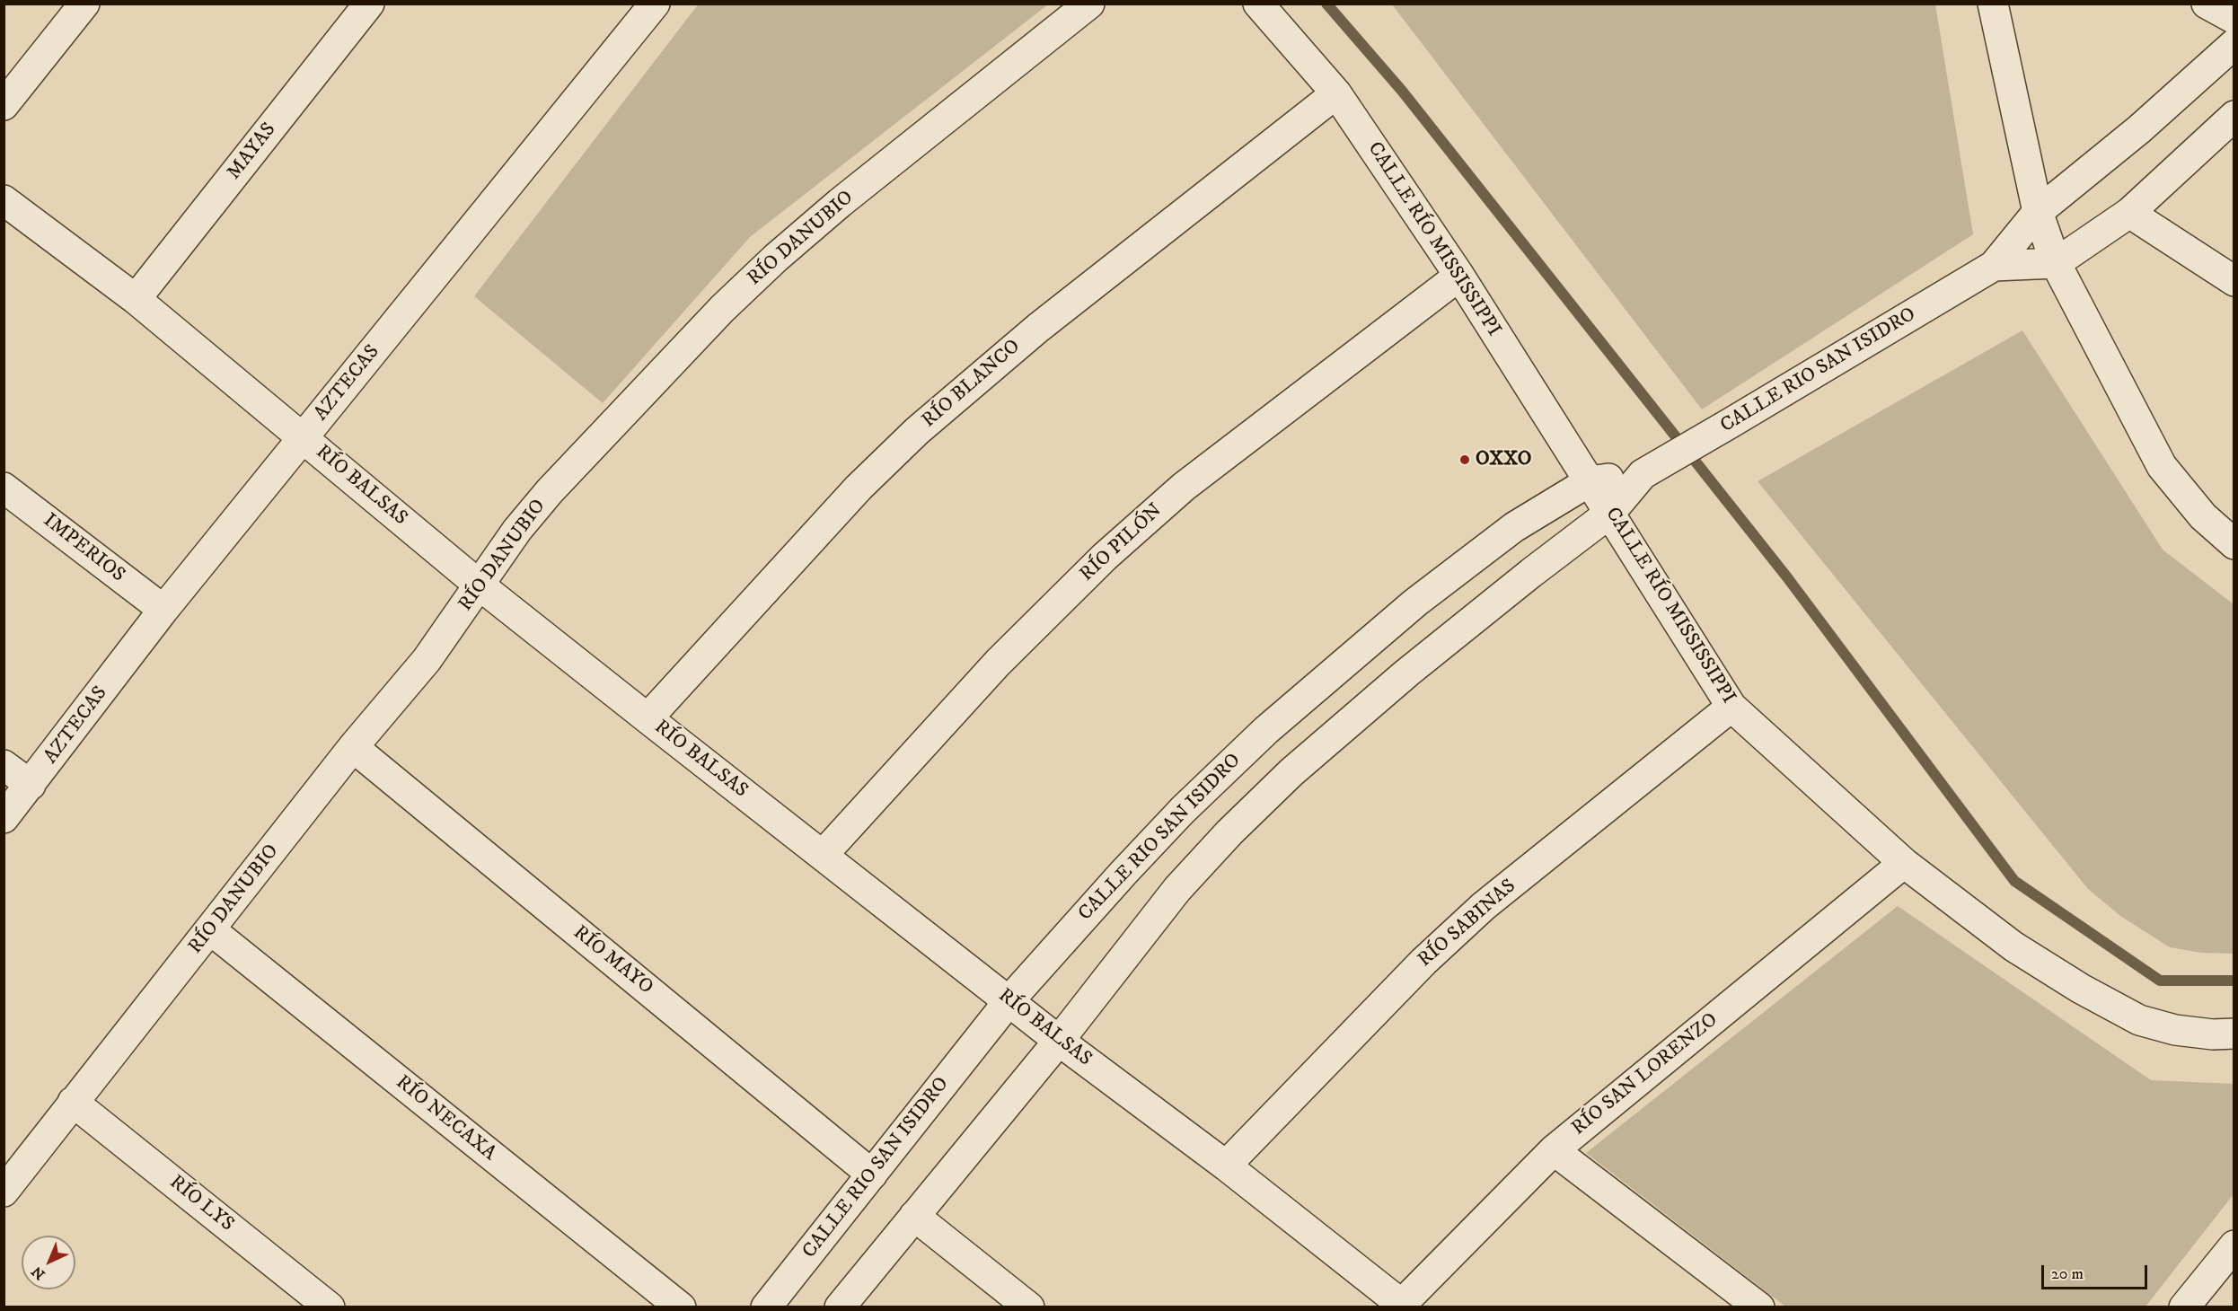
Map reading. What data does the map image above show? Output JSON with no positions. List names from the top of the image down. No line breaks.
{"streets":{"street":["MAYAS","RÍO DANUBIO","CALLE RÍO MISSISSIPPI","CALLE RIO SAN ISIDRO","AZTECAS","RÍO BLANCO","RÍO BALSAS","RÍO PILÓN","IMPERIOS","RÍO SABINAS","RÍO MAYO","RÍO SAN LORENZO","RÍO NECAXA","RÍO LYS"]},"crossings":[["MAYAS","RÍO BALSAS"],["RÍO DANUBIO","RÍO BALSAS"],["RÍO DANUBIO","RÍO MAYO"],["RÍO DANUBIO","RÍO NECAXA"],["RÍO DANUBIO","RÍO LYS"],["CALLE RÍO MISSISSIPPI","CALLE RIO SAN ISIDRO"],["CALLE RÍO MISSISSIPPI","RÍO BLANCO"],["CALLE RÍO MISSISSIPPI","RÍO PILÓN"],["CALLE RÍO MISSISSIPPI","RÍO SABINAS"],["CALLE RÍO MISSISSIPPI","RÍO SAN LORENZO"],["CALLE RIO SAN ISIDRO","RÍO BALSAS"],["CALLE RIO SAN ISIDRO","RÍO MAYO"],["AZTECAS","RÍO BALSAS"],["AZTECAS","IMPERIOS"],["RÍO BLANCO","RÍO BALSAS"],["RÍO BALSAS","RÍO PILÓN"],["RÍO BALSAS","RÍO SABINAS"],["RÍO BALSAS","RÍO SAN LORENZO"]],"places":["OXXO"],"scale_bar":"20 m","north":"bottom left"}
